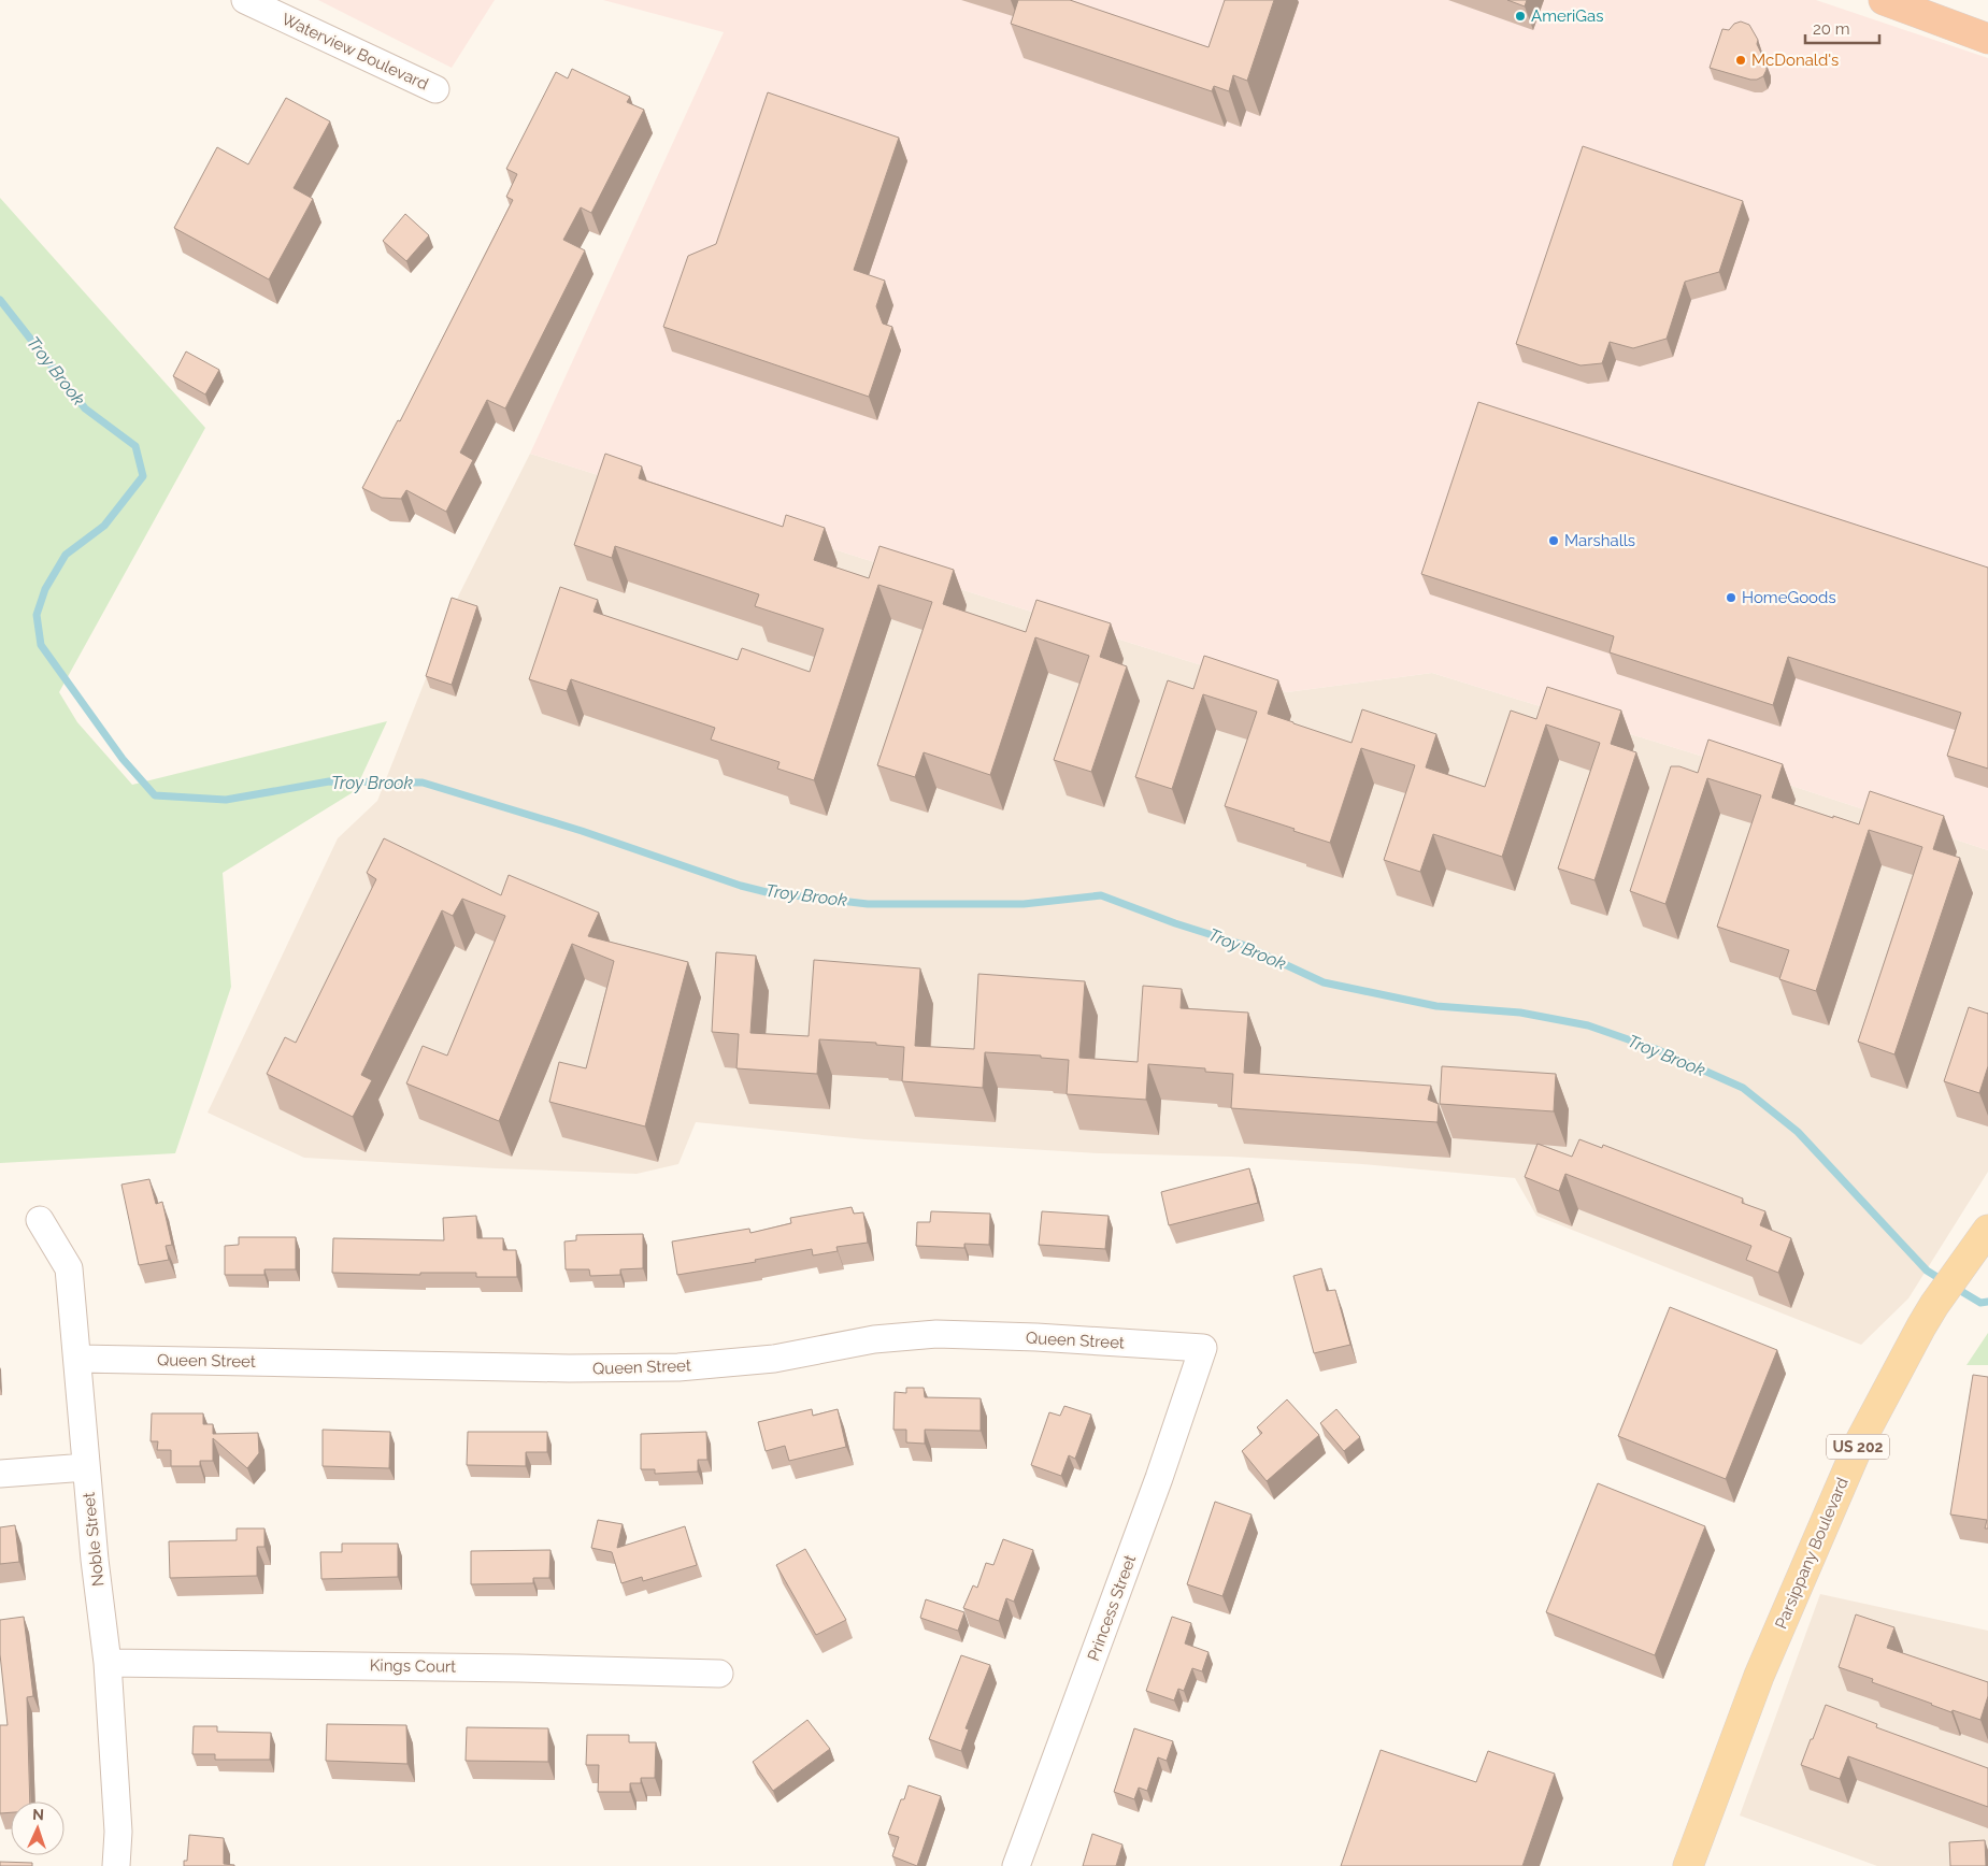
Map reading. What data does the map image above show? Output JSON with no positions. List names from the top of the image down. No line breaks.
{"streets":{"main road":["US 202","Parsippany Boulevard"],"street":["Waterview Boulevard","Queen Street","Noble Street","Princess Street","Kings Court"]},"crossings":[["Queen Street","Noble Street"],["Queen Street","Princess Street"],["Noble Street","Kings Court"]],"water":["Troy Brook"],"places":["AmeriGas","McDonald's","Marshalls","HomeGoods"],"scale_bar":"20 m","north":"top"}
